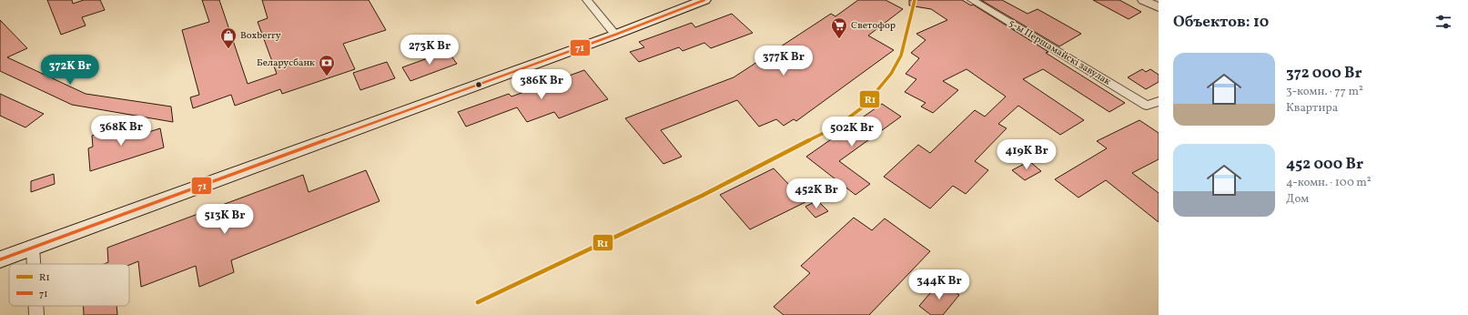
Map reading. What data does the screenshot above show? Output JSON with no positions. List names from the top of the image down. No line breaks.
{"streets":{"street":["5-ы Першамайскі завулак"]},"places":{"supermarket":["Светофор"],"shop":["Boxberry"],"bank":["Беларусбанк"]},"lines":["transit line R1","transit line 71"],"legend":["R1","71"],"page":{"heading":"Объектов: 10","price":["273K Br","377K Br","372K Br","386K Br","368K Br","502K Br","419K Br","452K Br","513K Br","344K Br"],"list":[{"name":"372 000 Br","note":"3-комн. · 77 m² · Квартира"},{"name":"452 000 Br","note":"4-комн. · 100 m² · Дом"}]}}
